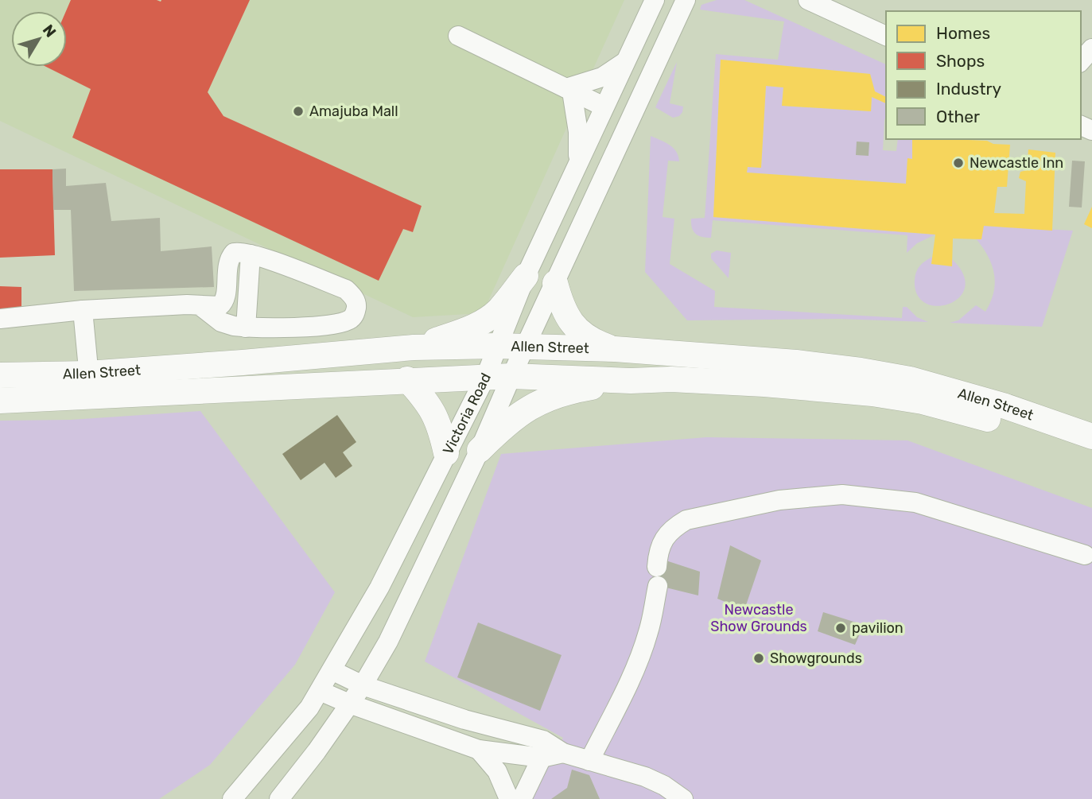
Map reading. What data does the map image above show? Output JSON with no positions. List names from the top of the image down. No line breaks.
{"streets":{"main road":["Allen Street"],"street":["Victoria Road"]},"crossings":[["Allen Street","Victoria Road"]],"parks":["Newcastle Show Grounds"],"places":["Amajuba Mall","Newcastle Inn","pavilion","Showgrounds"],"legend":["Homes","Shops","Industry","Other"],"north":"top right"}
